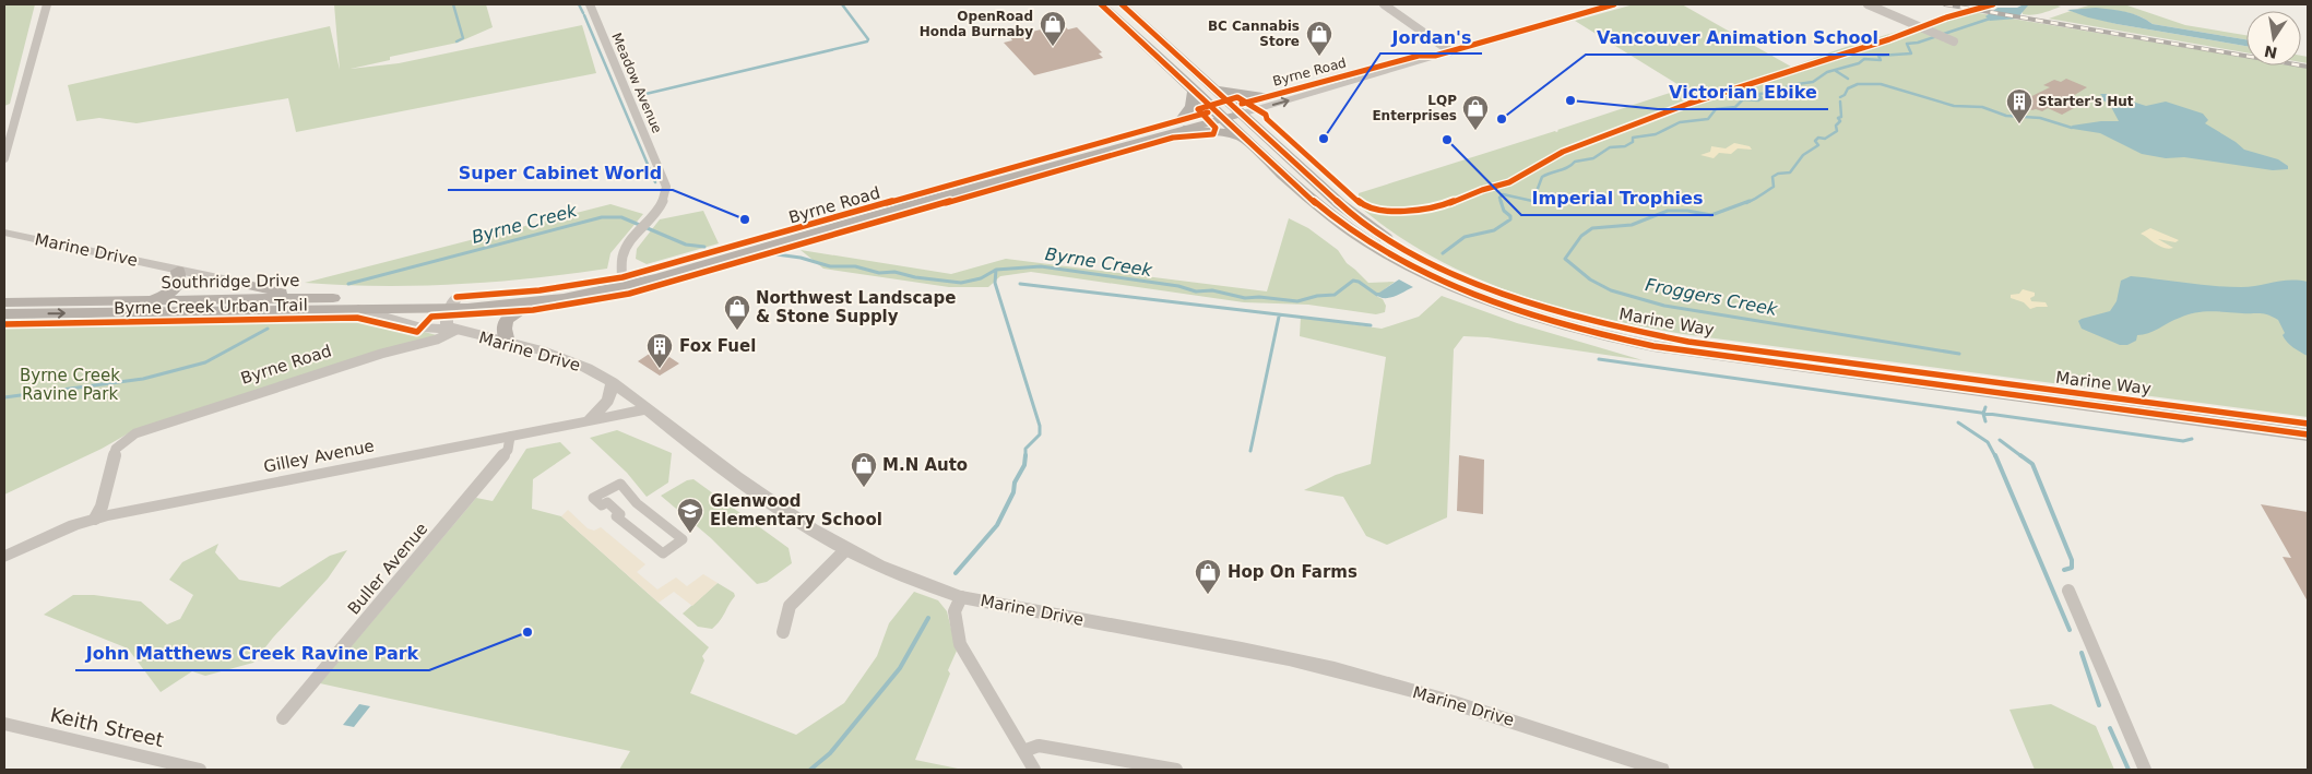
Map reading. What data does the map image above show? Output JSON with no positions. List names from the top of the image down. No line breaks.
{"streets":{"main road":["Byrne Road","Southridge Drive","Marine Way"],"street":["Meadow Avenue","Marine Drive","Gilley Avenue","Buller Avenue","Keith Street"],"cycle path":["Byrne Creek Urban Trail"]},"crossings":[["Byrne Road","Meadow Avenue"],["Byrne Road","Marine Drive"],["Byrne Road","Southridge Drive"],["Byrne Road","Marine Way"],["Byrne Road","Gilley Avenue"],["Marine Drive","Southridge Drive"],["Marine Drive","Gilley Avenue"],["Gilley Avenue","Buller Avenue"]],"water":["Byrne Creek","Froggers Creek"],"parks":["Byrne Creek Ravine Park"],"places":{"shop":["OpenRoad Honda Burnaby","BC Cannabis Store","LQP Enterprises","Northwest Landscape & Stone Supply","M.N Auto","Hop On Farms"],"other":["Victorian Ebike","Vancouver Animation School","Jordan's","Imperial Trophies","Super Cabinet World","John Matthews Creek Ravine Park"],"building":["Starter's Hut","Fox Fuel"],"school or university":["Glenwood Elementary School"]},"north":"bottom"}
